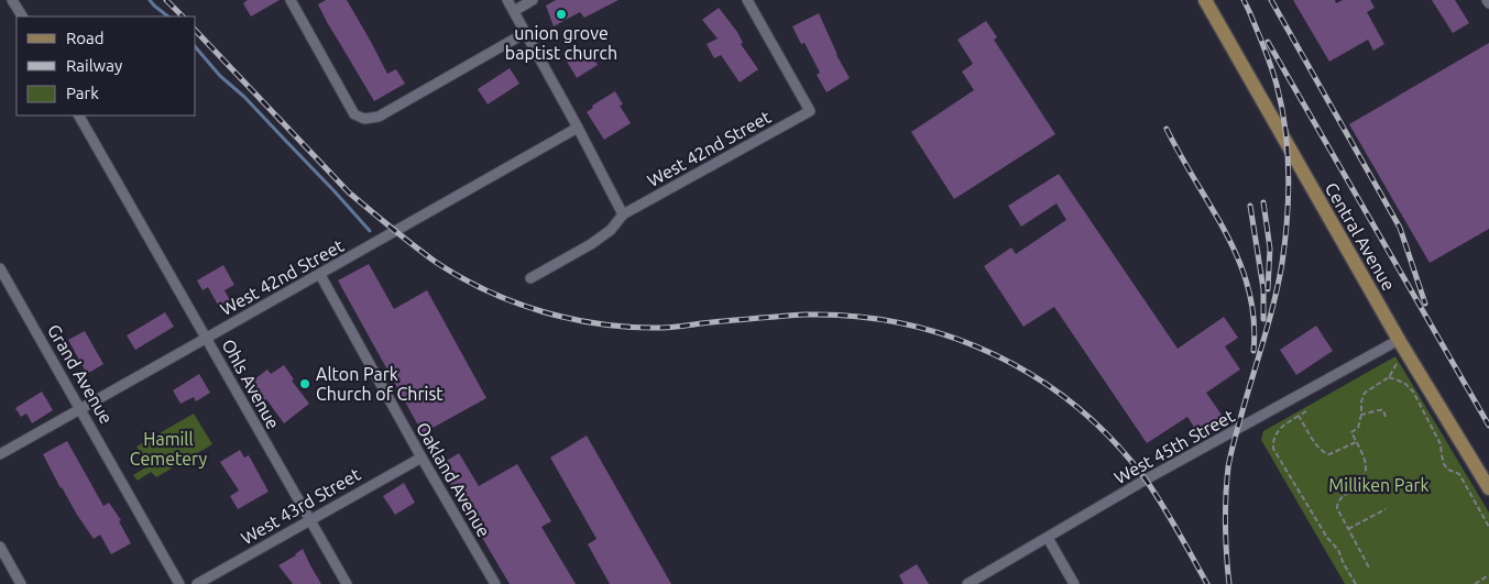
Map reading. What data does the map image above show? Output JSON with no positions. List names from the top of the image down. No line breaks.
{"streets":{"street":["West 42nd Street","Central Avenue","Grand Avenue","Ohls Avenue","West 45th Street","Oakland Avenue","West 43rd Street"]},"crossings":[["West 42nd Street","Grand Avenue"],["West 42nd Street","Ohls Avenue"],["West 42nd Street","Oakland Avenue"],["Central Avenue","West 45th Street"],["Ohls Avenue","West 43rd Street"],["Oakland Avenue","West 43rd Street"]],"parks":["Hamill Cemetery","Milliken Park"],"places":["union grove baptist church","Alton Park Church of Christ"],"legend":["Road","Railway","Park"]}
